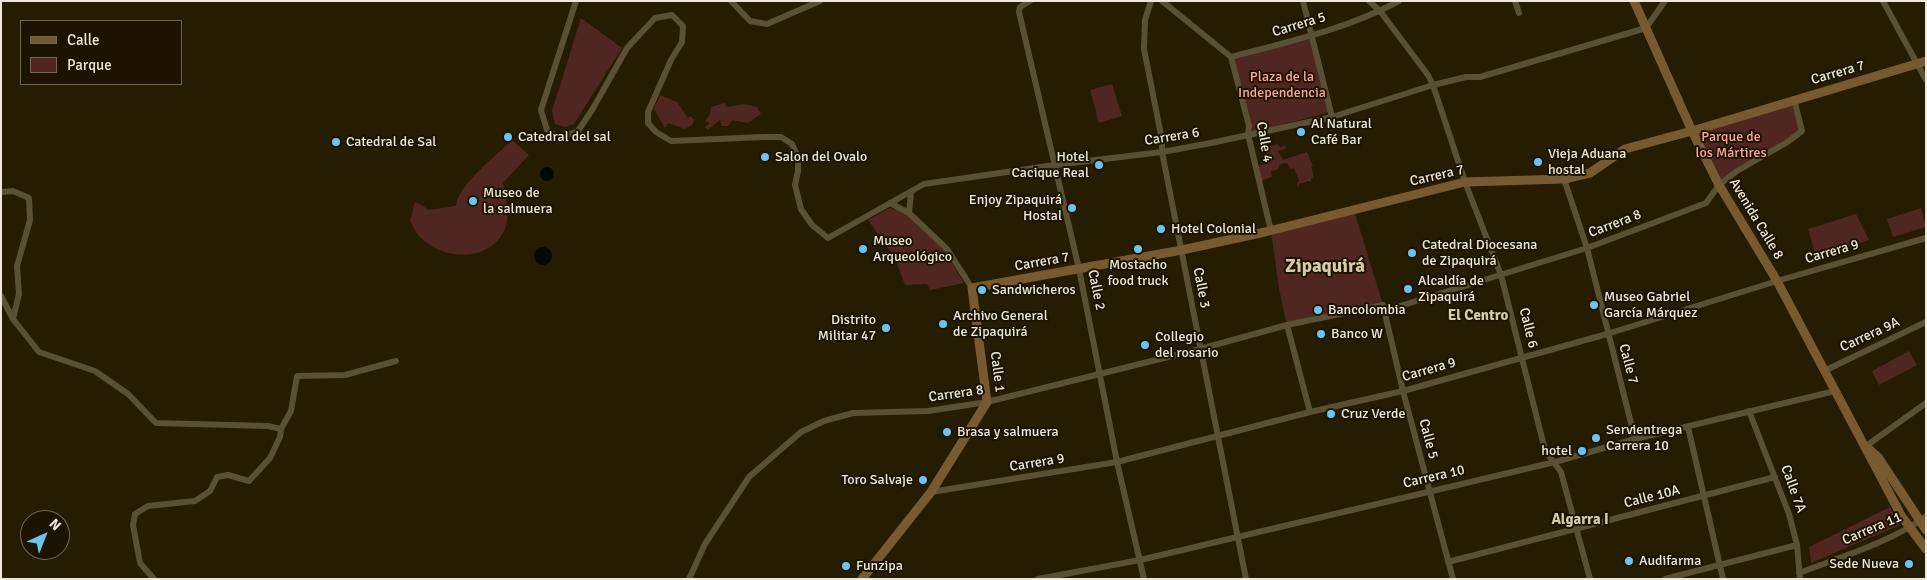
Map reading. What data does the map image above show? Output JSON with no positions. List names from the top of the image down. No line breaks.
{"streets":{"street":["Carrera 5","Carrera 7","Carrera 6","Calle 4","Avenida Calle 8","Carrera 8","Carrera 9","Calle 3","Calle 2","Calle 6","Carrera 9A","Calle 7","Calle 1","Calle 5","Carrera 10","Calle 7A","Calle 10A","Carrera 11"]},"crossings":[["Carrera 5","Calle 4"],["Carrera 5","Calle 6"],["Carrera 7","Calle 4"],["Carrera 7","Avenida Calle 8"],["Carrera 7","Carrera 8"],["Carrera 7","Calle 3"],["Carrera 7","Calle 2"],["Carrera 7","Calle 6"],["Carrera 7","Calle 7"],["Carrera 7","Calle 1"],["Carrera 6","Calle 4"],["Carrera 6","Calle 3"],["Carrera 6","Calle 2"],["Carrera 6","Calle 6"],["Carrera 6","Calle 1"],["Avenida Calle 8","Carrera 8"],["Avenida Calle 8","Carrera 9"],["Avenida Calle 8","Carrera 9A"],["Avenida Calle 8","Carrera 10"],["Avenida Calle 8","Carrera 11"],["Carrera 8","Calle 3"],["Carrera 8","Calle 2"],["Carrera 8","Calle 6"],["Carrera 8","Calle 7"],["Carrera 8","Calle 1"],["Carrera 8","Calle 5"],["Carrera 9","Calle 3"],["Carrera 9","Calle 2"],["Carrera 9","Calle 6"],["Carrera 9","Calle 7"],["Carrera 9","Calle 1"],["Carrera 9","Calle 5"],["Calle 3","Carrera 10"],["Calle 2","Carrera 10"],["Calle 6","Carrera 10"],["Calle 6","Calle 10A"],["Calle 7","Carrera 10"],["Calle 5","Carrera 10"],["Calle 5","Calle 10A"],["Carrera 10","Calle 7A"],["Calle 7A","Calle 10A"],["Calle 7A","Carrera 11"]],"districts":["Zipaquirá","El Centro","Algarra I"],"parks":["Plaza de la Independencia","Parque de los Mártires"],"places":["Al Natural Café Bar","Catedral del sal","Catedral de Sal","Salon del Ovalo","Vieja Aduana hostal","Hotel Cacique Real","Museo de la salmuera","Enjoy Zipaquirá Hostal","Hotel Colonial","Museo Arqueológico","Mostacho food truck","Catedral Diocesana de Zipaquirá","Alcaldía de Zipaquirá","Sandwicheros","Museo Gabriel García Márquez","Bancolombia","Archivo General de Zipaquirá","Distrito Militar 47","Banco W","Collegio del rosario","Cruz Verde","Brasa y salmuera","Servientrega Carrera 10","hotel","Toro Salvaje","Audifarma","Sede Nueva","Funzipa"],"legend":["Calle","Parque"],"north":"top right"}
